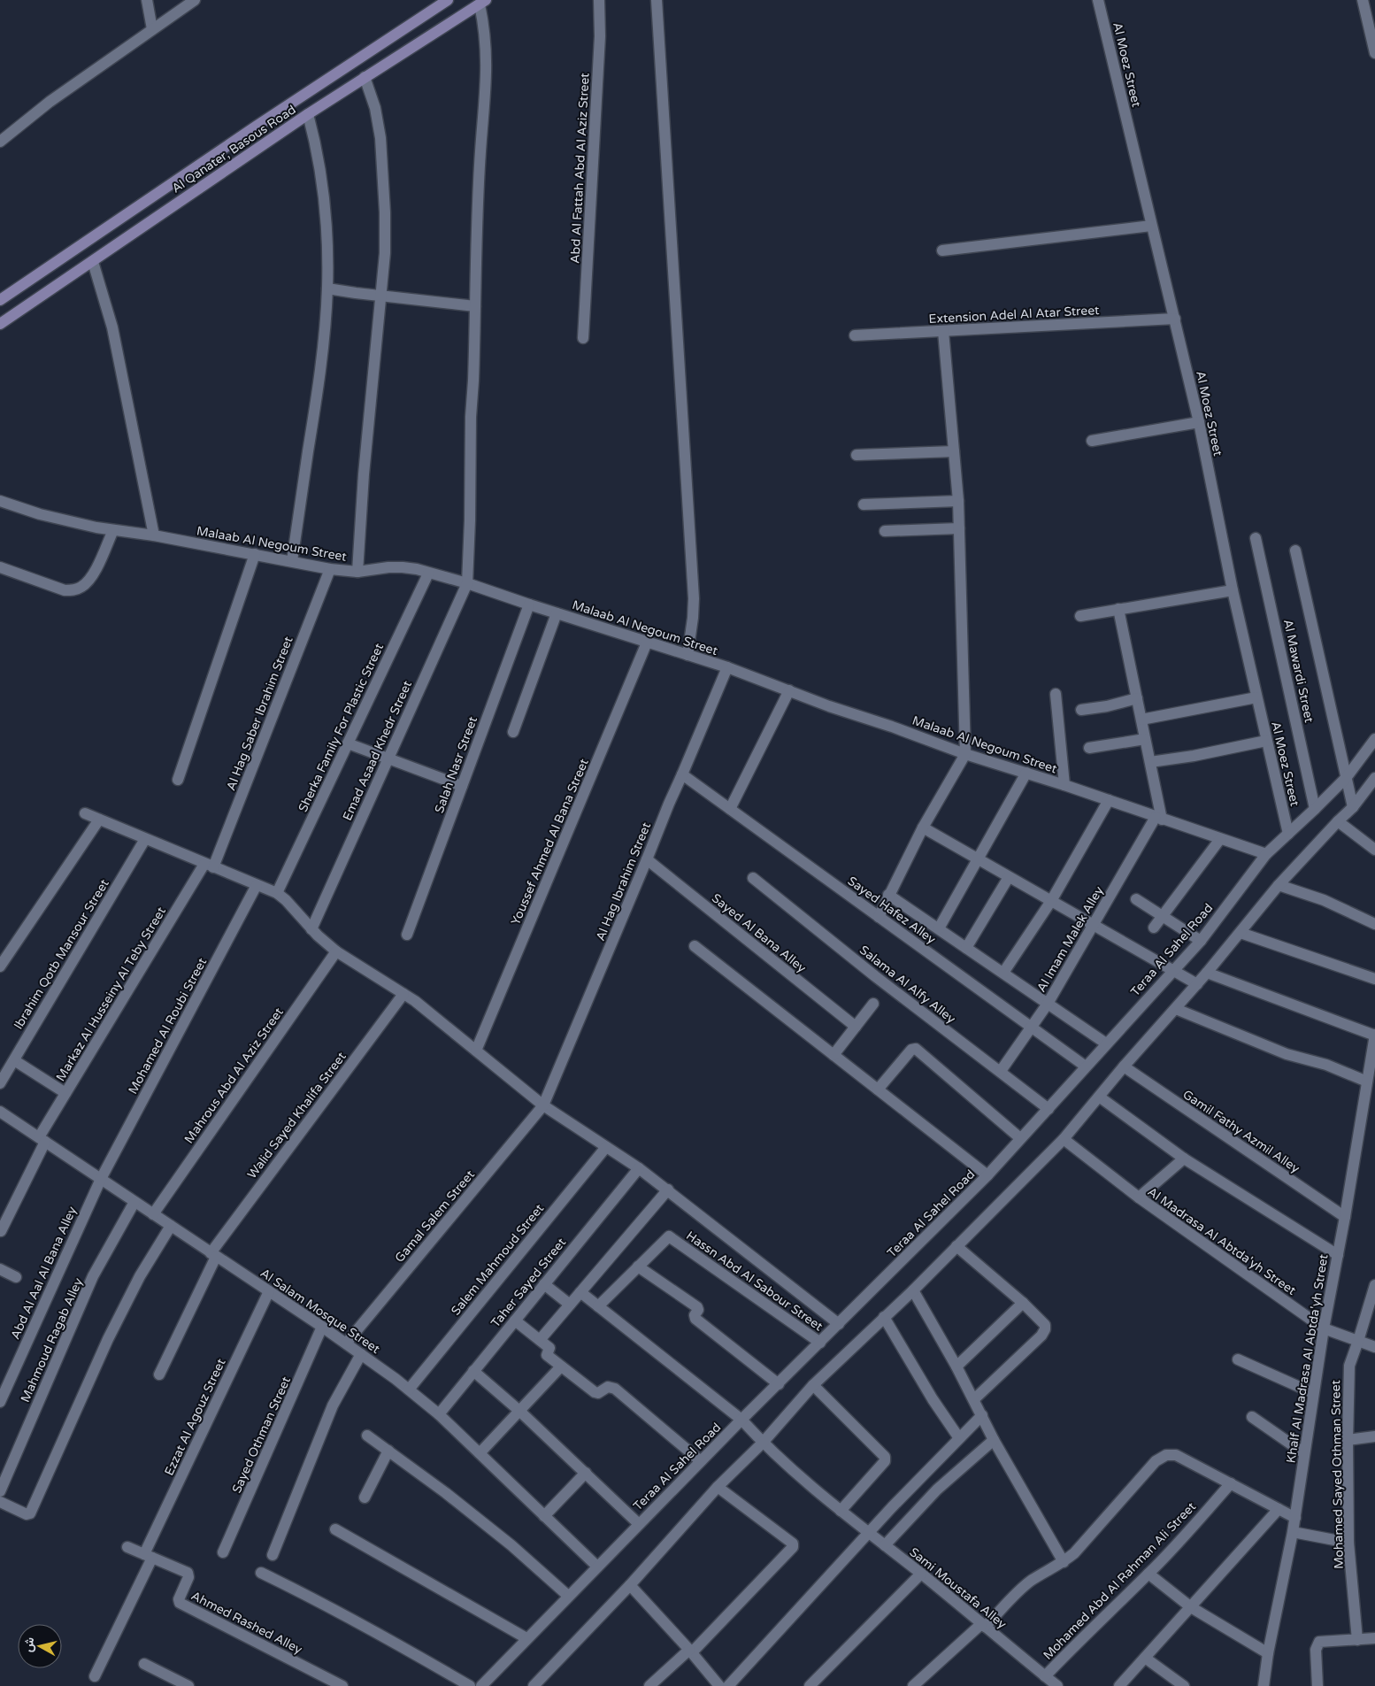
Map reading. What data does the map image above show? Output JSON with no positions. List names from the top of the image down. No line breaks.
{"streets":{"main road":["Al Qanater, Basous Road"],"street":["Al Moez Street","Abd Al Fattah Abd Al Aziz Street","Extension Adel Al Atar Street","Malaab Al Negoum Street","Al Mawardi Street","Al Hag Saber Ibrahim Street","Sherka Family For Plastic Street","Emad Asaad Khedr Street","Salah Nasr Street","Youssef Ahmed Al Bana Street","Al Hag Ibrahim Street","Sayed Hafez Alley","Sayed Al Bana Alley","Al Imam Malek Alley","Teraa Al Sahel Road","Ibrahim Qotb Mansour Street","Salama Al Alfy Alley","Markaz Al Husseiny Al Teby Street","Mohamed Al Roubi Street","Mahrous Abd Al Aziz Street","Walid Sayed Khalifa Street","Gamil Fathy Azmil Alley","Gamal Salem Street","Al Madrasa Al Abtda'yh Street","Salem Mahmoud Street","Abd Al Aal Al Bana Alley","Hassn Abd Al Sabour Street","Taher Sayed Street","Al Salam Mosque Street","Mahmoud Ragab Alley","Khalf Al Madrasa Al Abtda'yh Street","Ezzat Al Agouz Street","Sayed Othman Street","Mohamed Sayed Othman Street","Mohamed Abd Al Rahman Ali Street","Sami Moustafa Alley","Ahmed Rashed Alley"]},"crossings":[["Al Moez Street","Extension Adel Al Atar Street"],["Al Moez Street","Teraa Al Sahel Road"],["Malaab Al Negoum Street","Al Hag Saber Ibrahim Street"],["Malaab Al Negoum Street","Sherka Family For Plastic Street"],["Malaab Al Negoum Street","Emad Asaad Khedr Street"],["Malaab Al Negoum Street","Salah Nasr Street"],["Malaab Al Negoum Street","Youssef Ahmed Al Bana Street"],["Malaab Al Negoum Street","Al Hag Ibrahim Street"],["Malaab Al Negoum Street","Al Imam Malek Alley"],["Malaab Al Negoum Street","Teraa Al Sahel Road"],["Al Mawardi Street","Teraa Al Sahel Road"],["Al Hag Saber Ibrahim Street","Markaz Al Husseiny Al Teby Street"],["Al Hag Ibrahim Street","Sayed Hafez Alley"],["Al Hag Ibrahim Street","Sayed Al Bana Alley"],["Al Hag Ibrahim Street","Gamal Salem Street"],["Sayed Hafez Alley","Al Imam Malek Alley"],["Sayed Hafez Alley","Teraa Al Sahel Road"],["Al Imam Malek Alley","Salama Al Alfy Alley"],["Teraa Al Sahel Road","Salama Al Alfy Alley"],["Teraa Al Sahel Road","Hassn Abd Al Sabour Street"],["Teraa Al Sahel Road","Al Salam Mosque Street"],["Teraa Al Sahel Road","Sami Moustafa Alley"],["Markaz Al Husseiny Al Teby Street","Al Salam Mosque Street"],["Mohamed Al Roubi Street","Abd Al Aal Al Bana Alley"],["Mohamed Al Roubi Street","Al Salam Mosque Street"],["Mahrous Abd Al Aziz Street","Al Salam Mosque Street"],["Walid Sayed Khalifa Street","Al Salam Mosque Street"],["Gamil Fathy Azmil Alley","Khalf Al Madrasa Al Abtda'yh Street"],["Gamal Salem Street","Al Salam Mosque Street"],["Al Madrasa Al Abtda'yh Street","Khalf Al Madrasa Al Abtda'yh Street"],["Al Madrasa Al Abtda'yh Street","Mohamed Sayed Othman Street"],["Salem Mahmoud Street","Al Salam Mosque Street"],["Abd Al Aal Al Bana Alley","Al Salam Mosque Street"],["Hassn Abd Al Sabour Street","Sami Moustafa Alley"],["Taher Sayed Street","Al Salam Mosque Street"],["Al Salam Mosque Street","Mahmoud Ragab Alley"],["Al Salam Mosque Street","Ezzat Al Agouz Street"],["Al Salam Mosque Street","Sayed Othman Street"],["Ezzat Al Agouz Street","Ahmed Rashed Alley"],["Mohamed Abd Al Rahman Ali Street","Sami Moustafa Alley"]],"north":"left"}
